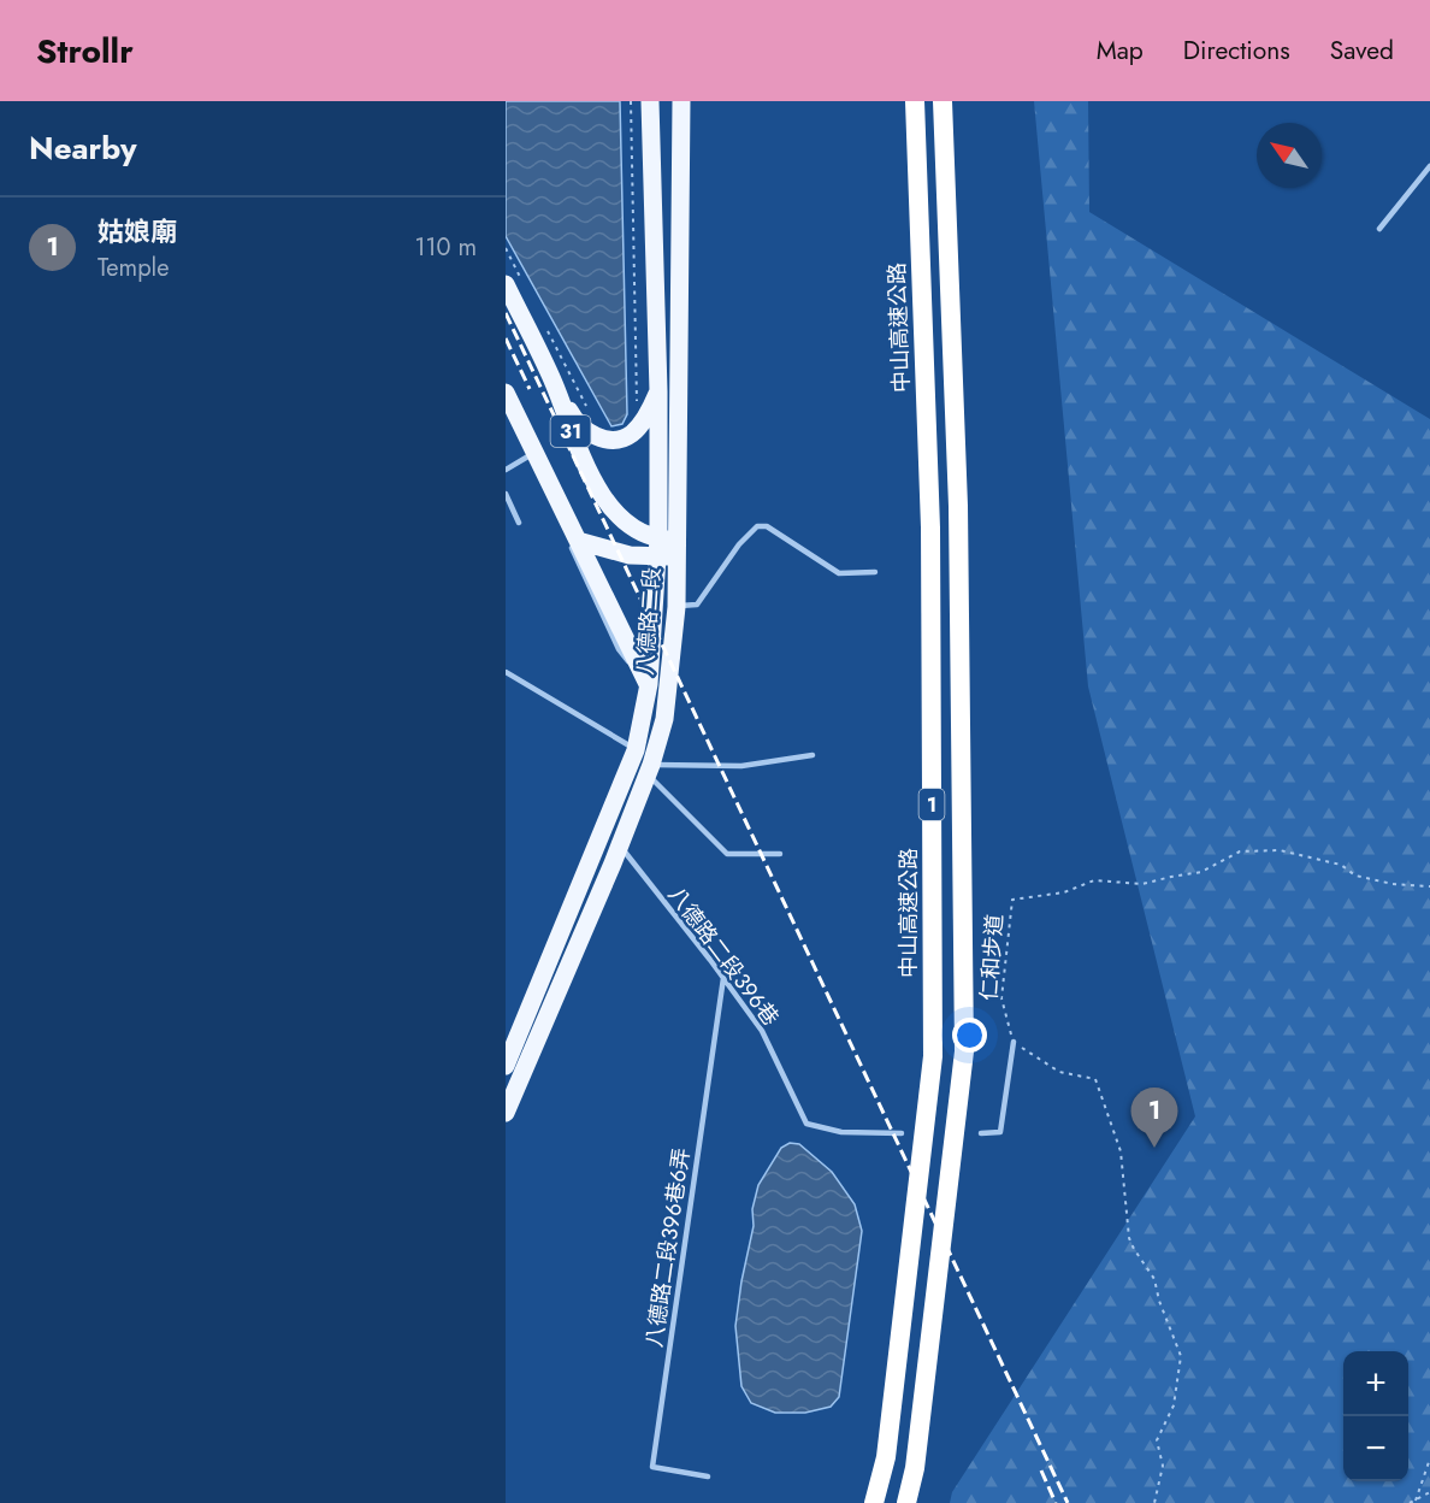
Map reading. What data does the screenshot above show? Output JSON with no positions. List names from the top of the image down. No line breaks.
{"streets":{"highway":["中山高速公路","1"],"main road":["31","八德路二段"],"lane":["八德路二段396巷","八德路二段396巷6弄"],"path":["仁和步道"]},"crossings":[["31","八德路二段"],["八德路二段","八德路二段396巷"],["八德路二段396巷","八德路二段396巷6弄"]],"north":"top left","page":{"header":"Strollr","nav":["Map","Directions","Saved"],"heading":"Nearby","list":[{"mark":"1","name":"姑娘廟","note":"Temple","value":"110 m"}],"pins":"1","map_buttons":["+","−"]}}
